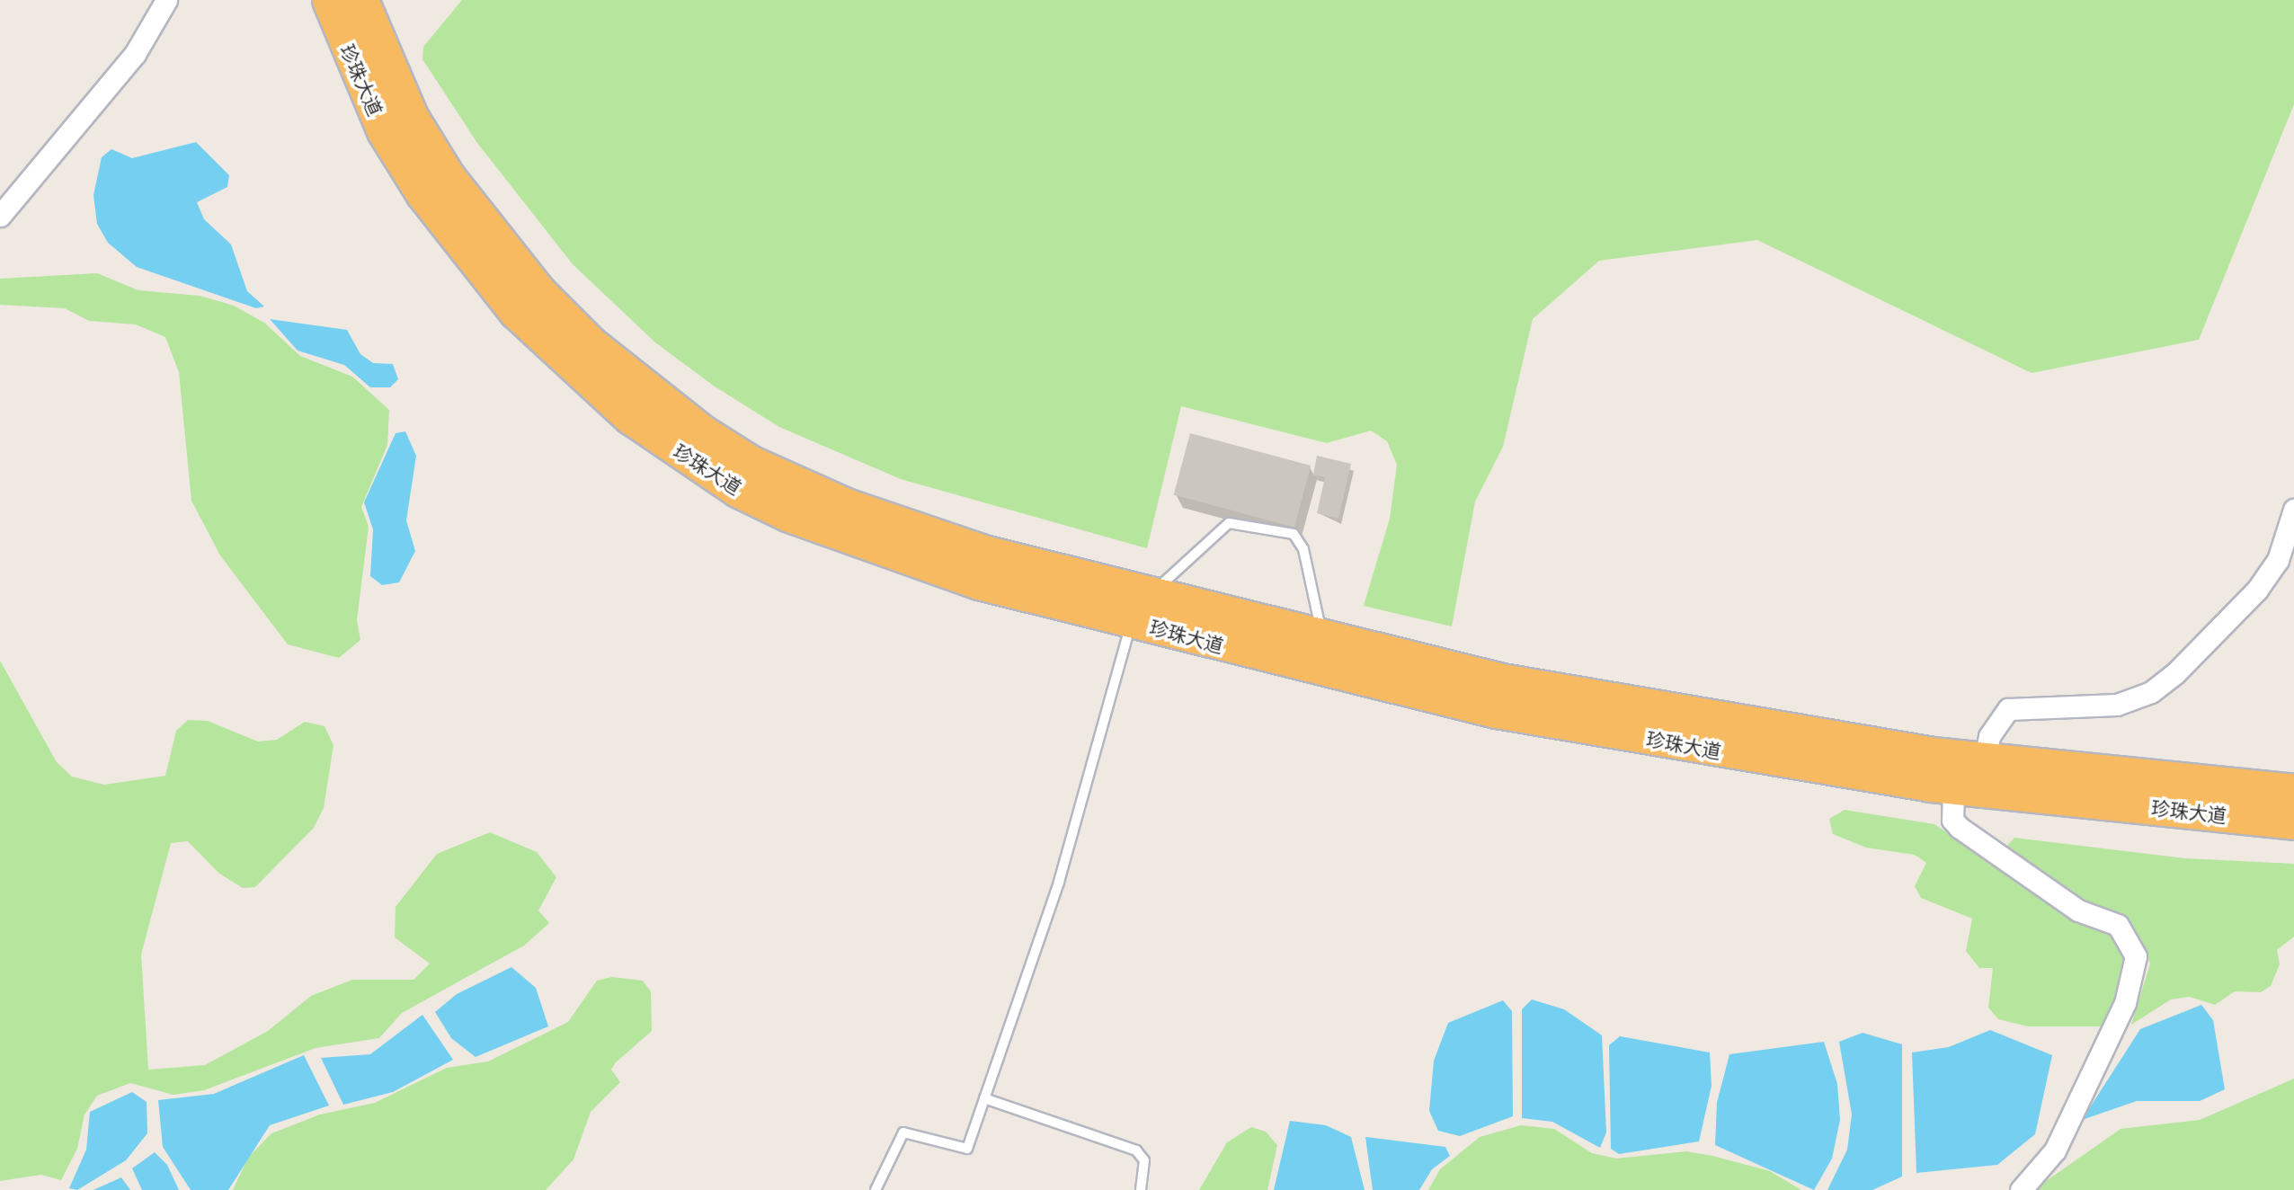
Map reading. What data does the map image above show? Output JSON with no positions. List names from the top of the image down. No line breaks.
{"streets":{"highway":["珍珠大道"]}}
